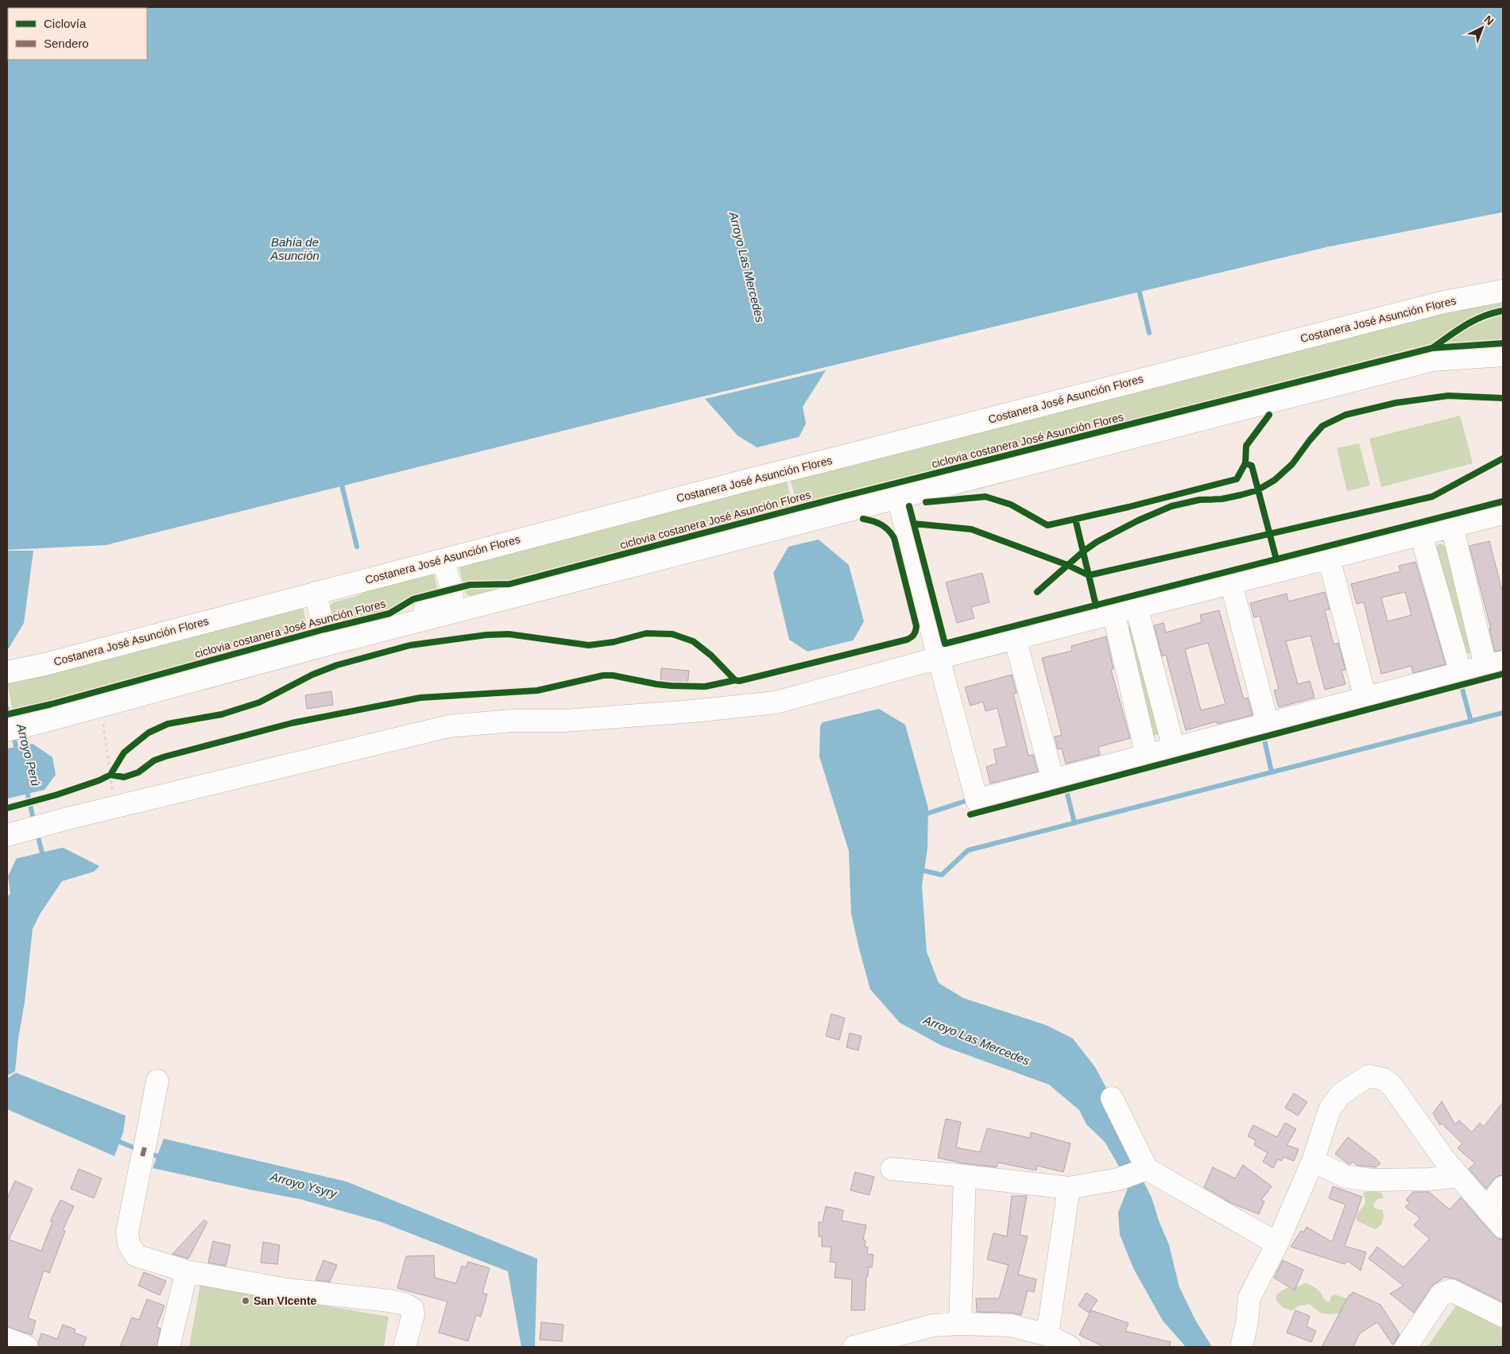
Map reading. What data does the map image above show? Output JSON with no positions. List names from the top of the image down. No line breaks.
{"streets":{"main road":["Costanera José Asunción Flores"],"cycle path":["ciclovia costanera José Asunción Flores"]},"water":["Bahía de Asunción","Arroyo Las Mercedes","Arroyo Perú","Arroyo Ysyry"],"places":["San VIcente"],"legend":["Ciclovía","Sendero"],"north":"top right"}
